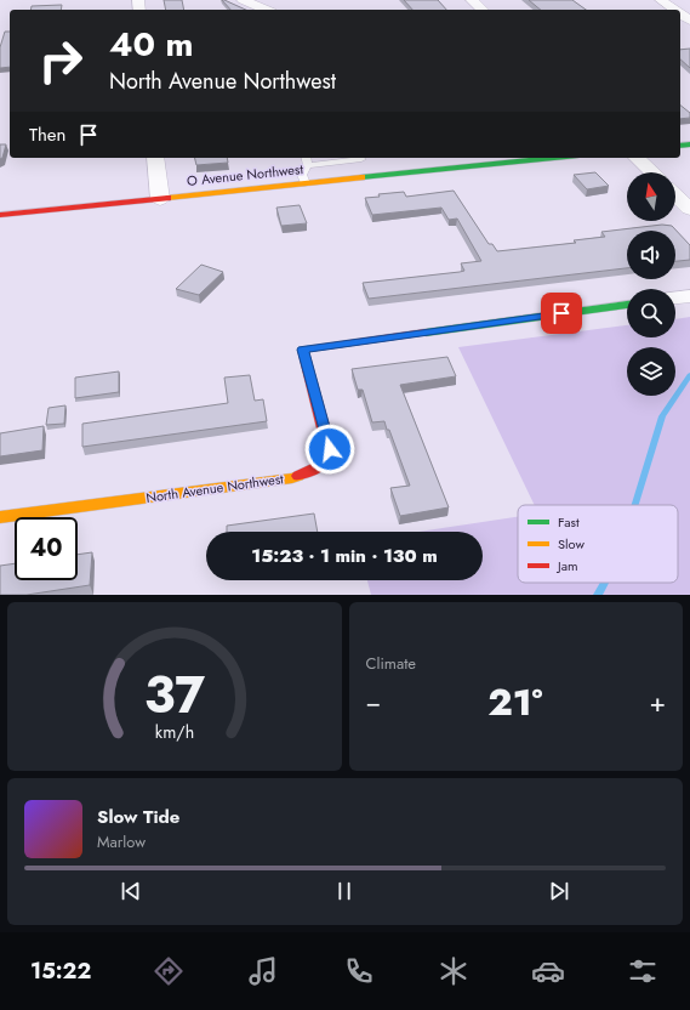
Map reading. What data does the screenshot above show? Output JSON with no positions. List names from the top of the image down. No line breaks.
{"streets":{"street":["O Avenue Northwest","North Avenue Northwest"]},"legend":["Fast","Slow","Jam"],"north":"top","page":{"turn":["40 m","North Avenue Northwest"],"then":"Then","limit":"40","trip":"15:23 · 1 min · 130 m","tile":"Climate","heat":["−","21°","+"],"song":["Slow Tide","Marlow"],"tabs":"15:22","gauge":["37","km/h"]}}
